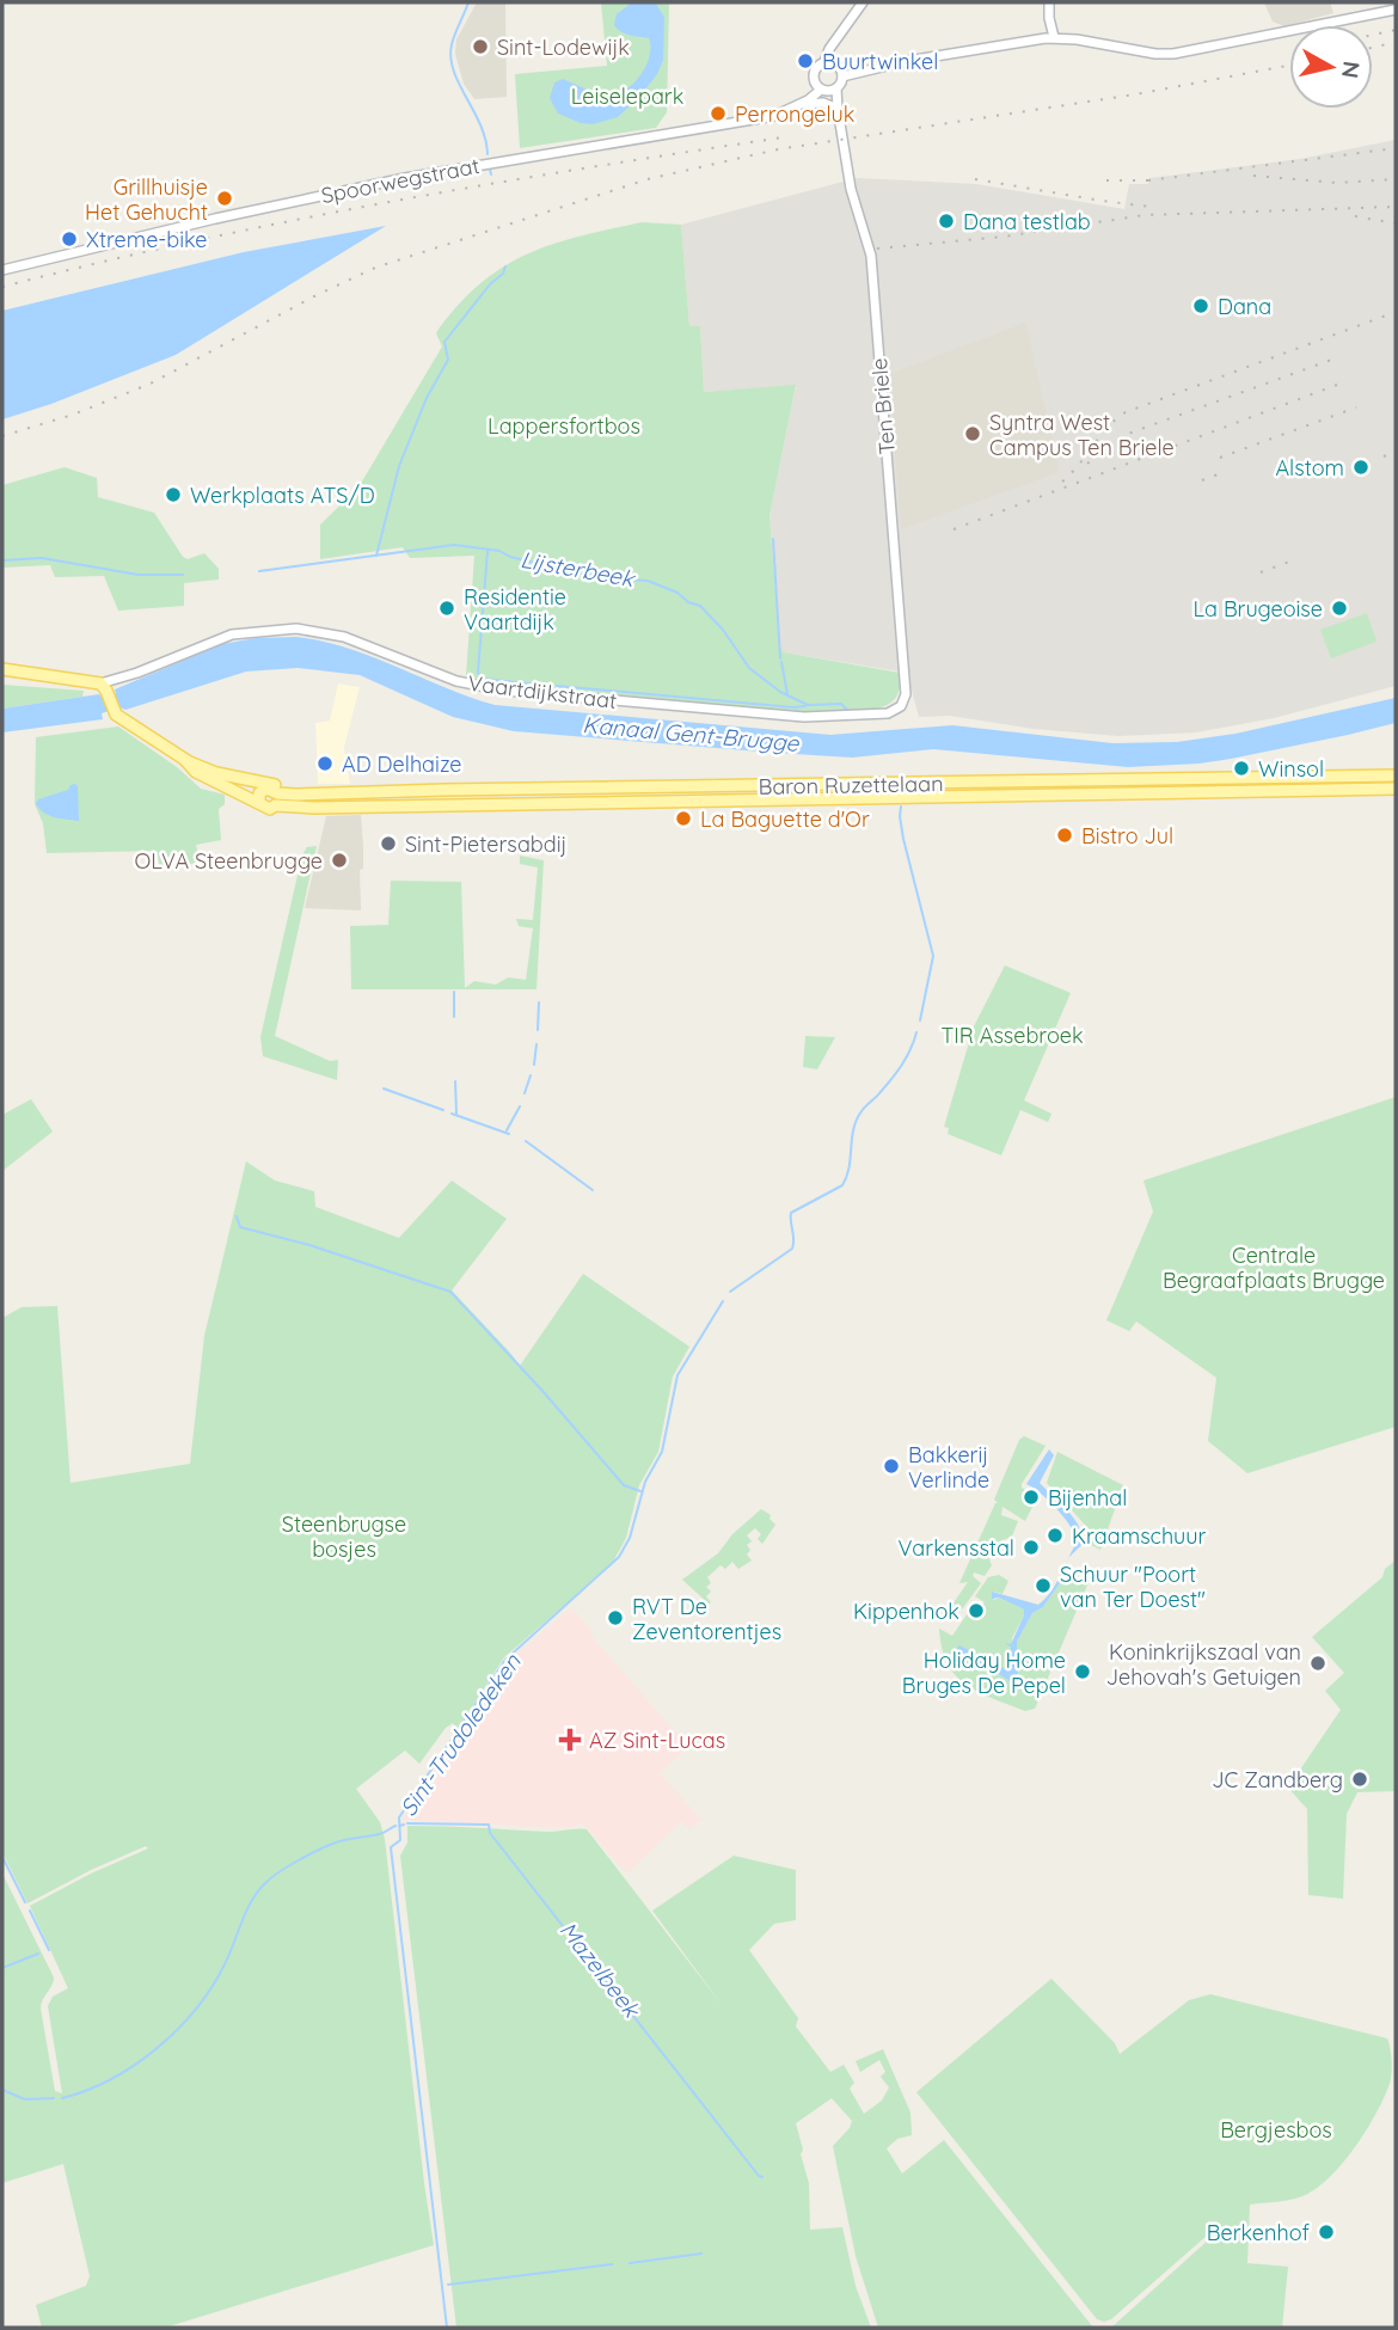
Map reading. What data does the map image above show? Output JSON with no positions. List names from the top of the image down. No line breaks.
{"streets":{"main road":["Baron Ruzettelaan"],"street":["Spoorwegstraat","Ten Briele","Vaartdijkstraat"]},"crossings":[["Spoorwegstraat","Ten Briele"],["Ten Briele","Vaartdijkstraat"],["Vaartdijkstraat","Baron Ruzettelaan"]],"water":["Lijsterbeek","Kanaal Gent-Brugge","Sint-Trudoledeken","Mazelbeek"],"parks":["Leiselepark","Lappersfortbos","TIR Assebroek","Centrale Begraafplaats Brugge","Steenbrugse bosjes","Bergjesbos"],"places":{"other":["Sint-Lodewijk","Buurtwinkel","Perrongeluk","Grillhuisje Het Gehucht","Dana testlab","Xtreme-bike","Dana","Syntra West Campus Ten Briele","Alstom","Werkplaats ATS/D","Residentie Vaartdijk","La Brugeoise","AD Delhaize","Winsol","La Baguette d'Or","Bistro Jul","Sint-Pietersabdij","OLVA Steenbrugge","Bakkerij Verlinde","Bijenhal","Kraamschuur","Varkensstal","Schuur \"Poort van Ter Doest\"","Kippenhok","RVT De Zeventorentjes","Koninkrijkszaal van Jehovah's Getuigen","Holiday Home Bruges De Pepel","JC Zandberg","Berkenhof"],"health":["AZ Sint-Lucas"]},"north":"right"}
